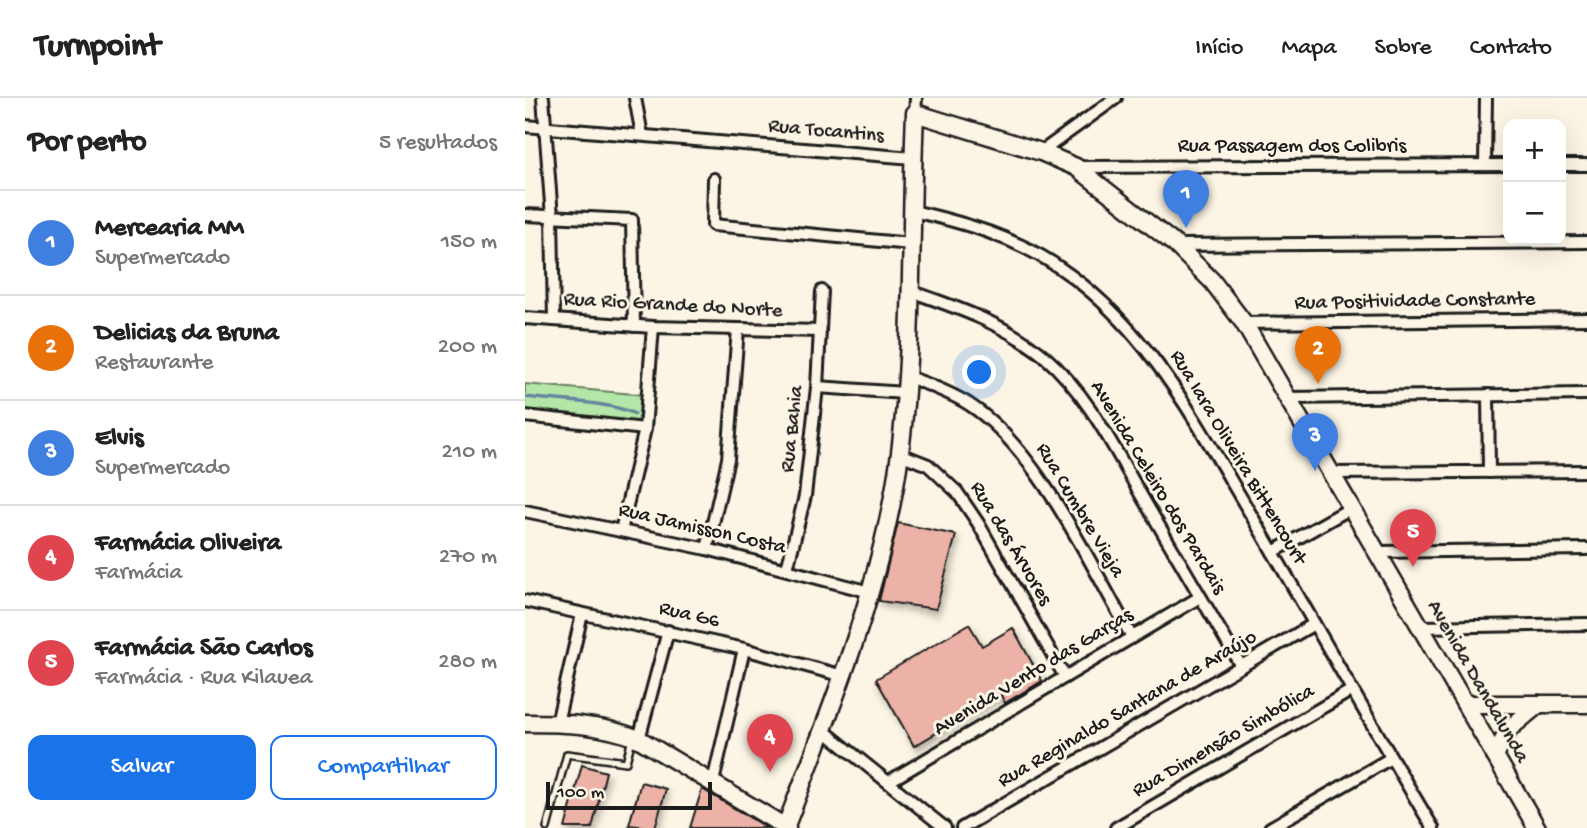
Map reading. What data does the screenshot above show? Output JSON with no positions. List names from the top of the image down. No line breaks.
{"streets":{"street":["Rua Tocantins","Rua Passagem dos Colibris","Rua Positividade Constante","Rua Rio Grande do Norte","Rua Bahia","Rua Iara Oliveira Bittencourt","Avenida Celeiro dos Pardais","Rua Cumbre Vieja","Rua Jamisson Costa","Rua das Árvores","Rua G6","Avenida Vento das Garças","Avenida Dandalunda","Rua Reginaldo Santana de Araújo","Rua Dimensão Simbólica"]},"crossings":[["Rua Passagem dos Colibris","Avenida Dandalunda"],["Rua Positividade Constante","Avenida Dandalunda"],["Rua Rio Grande do Norte","Rua Bahia"],["Rua Bahia","Rua Jamisson Costa"],["Rua Iara Oliveira Bittencourt","Rua Reginaldo Santana de Araújo"],["Rua Iara Oliveira Bittencourt","Rua Dimensão Simbólica"],["Avenida Celeiro dos Pardais","Avenida Vento das Garças"],["Avenida Celeiro dos Pardais","Rua Reginaldo Santana de Araújo"],["Rua Cumbre Vieja","Avenida Vento das Garças"],["Rua das Árvores","Avenida Vento das Garças"]],"scale_bar":"100 m","page":{"header":"Turnpoint","nav":["Início","Mapa","Sobre","Contato"],"heading":["Por perto","5 resultados"],"map_buttons":["+","−"],"pins":["1","2","3","5","4"],"list":[{"mark":"1","name":"Mercearia MM","note":"Supermercado","value":"150 m"},{"mark":"2","name":"Delicias da Bruna","note":"Restaurante","value":"200 m"},{"mark":"3","name":"Elvis","note":"Supermercado","value":"210 m"},{"mark":"4","name":"Farmácia Oliveira","note":"Farmácia","value":"270 m"},{"mark":"5","name":"Farmácia São Carlos","note":"Farmácia · Rua Kilauea","value":"280 m"}],"buttons":["Salvar","Compartilhar"],"scale":"100 m"}}
